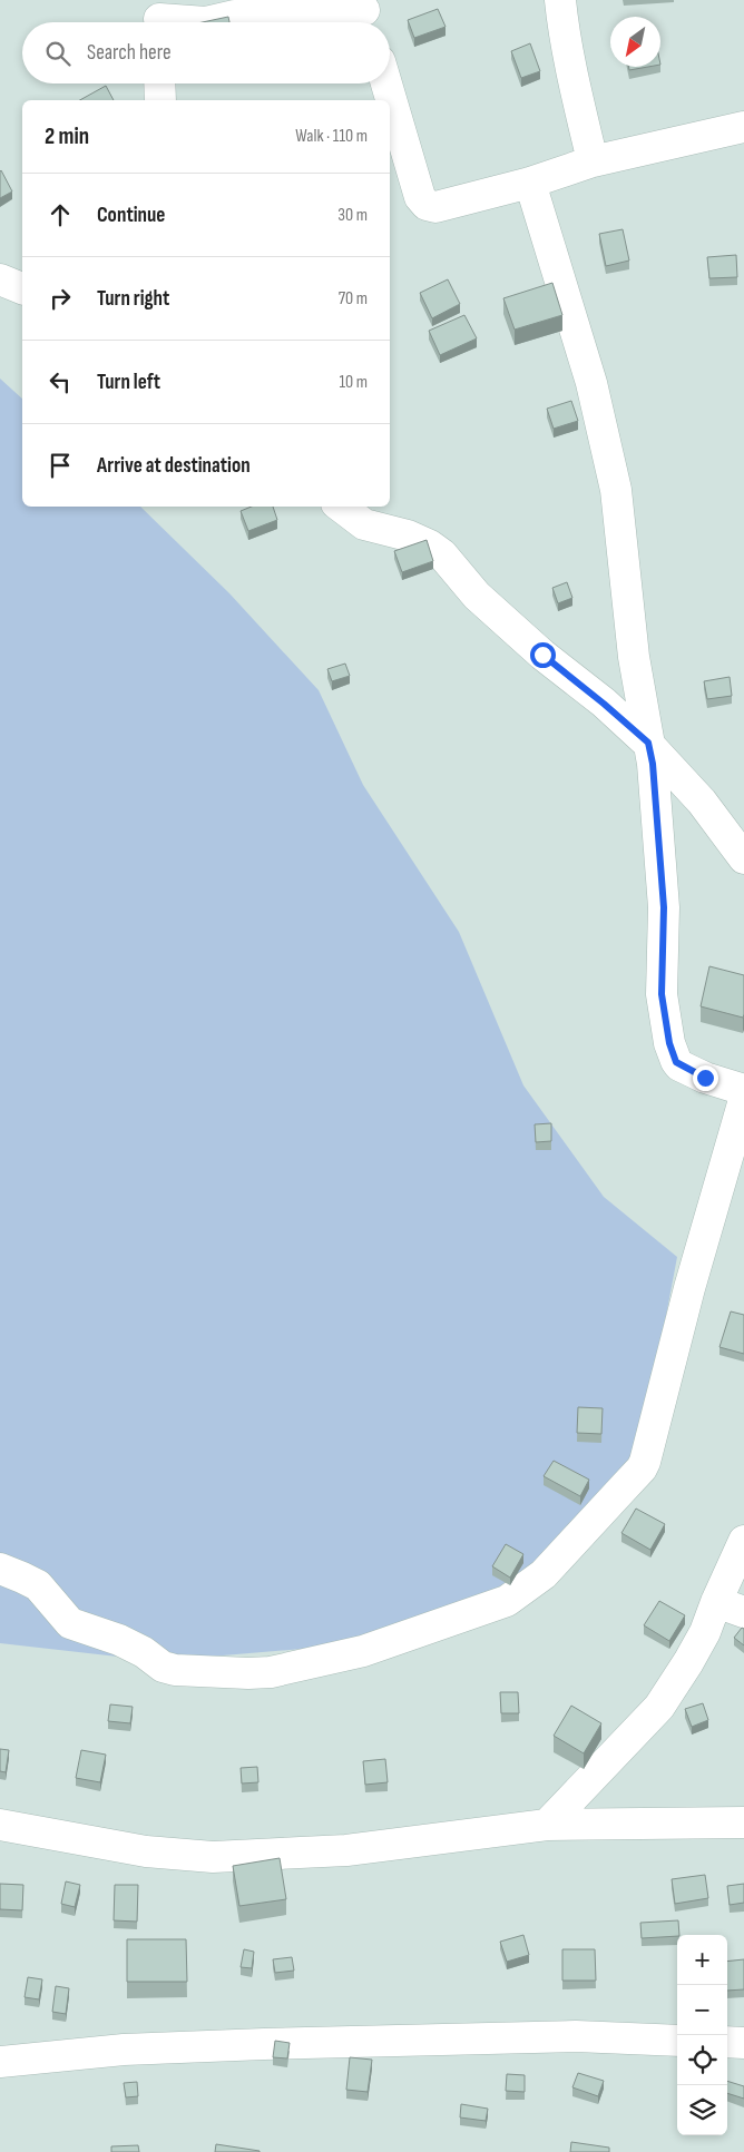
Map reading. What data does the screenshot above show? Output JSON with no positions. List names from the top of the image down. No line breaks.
{"north":"bottom left","page":{"search":"Search here","heading":["2 min","Walk · 110 m"],"list":[["Continue","30 m"],["Turn right","70 m"],["Turn left","10 m"],"Arrive at destination"],"map_buttons":["+","−"]}}
